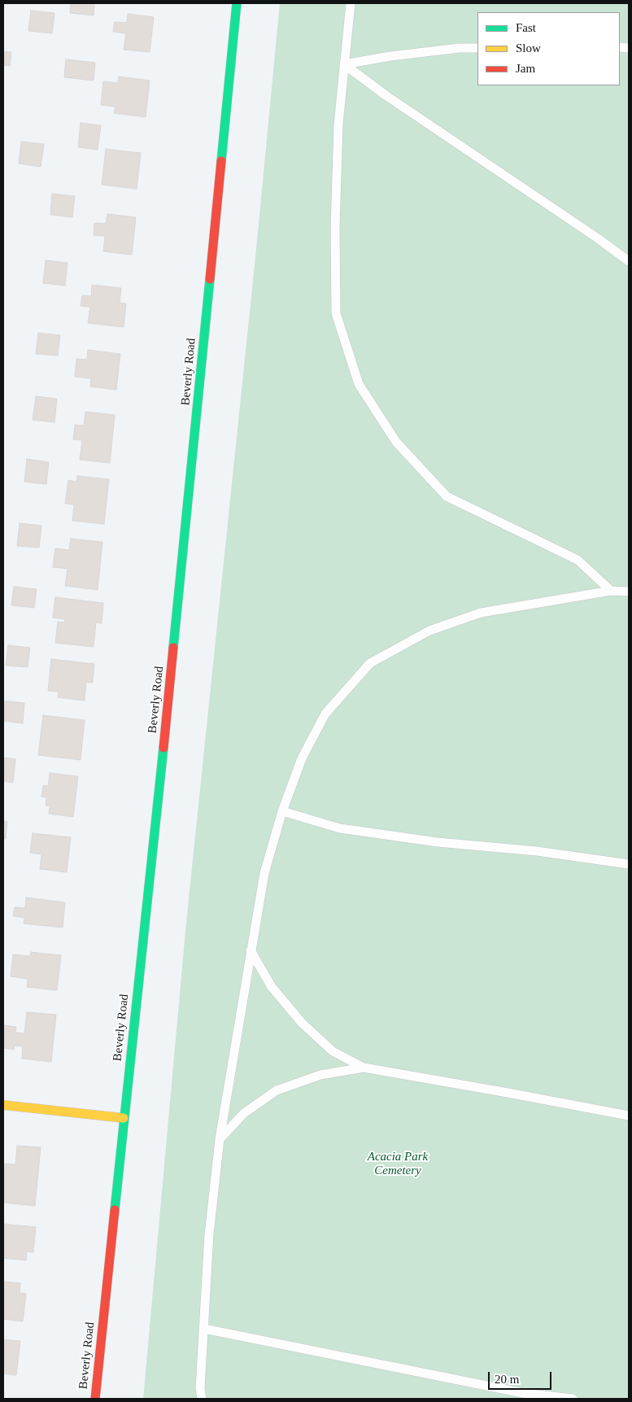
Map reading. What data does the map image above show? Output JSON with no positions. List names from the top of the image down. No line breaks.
{"streets":{"street":["Beverly Road"]},"parks":["Acacia Park Cemetery"],"legend":["Fast","Slow","Jam"],"scale_bar":"20 m"}
